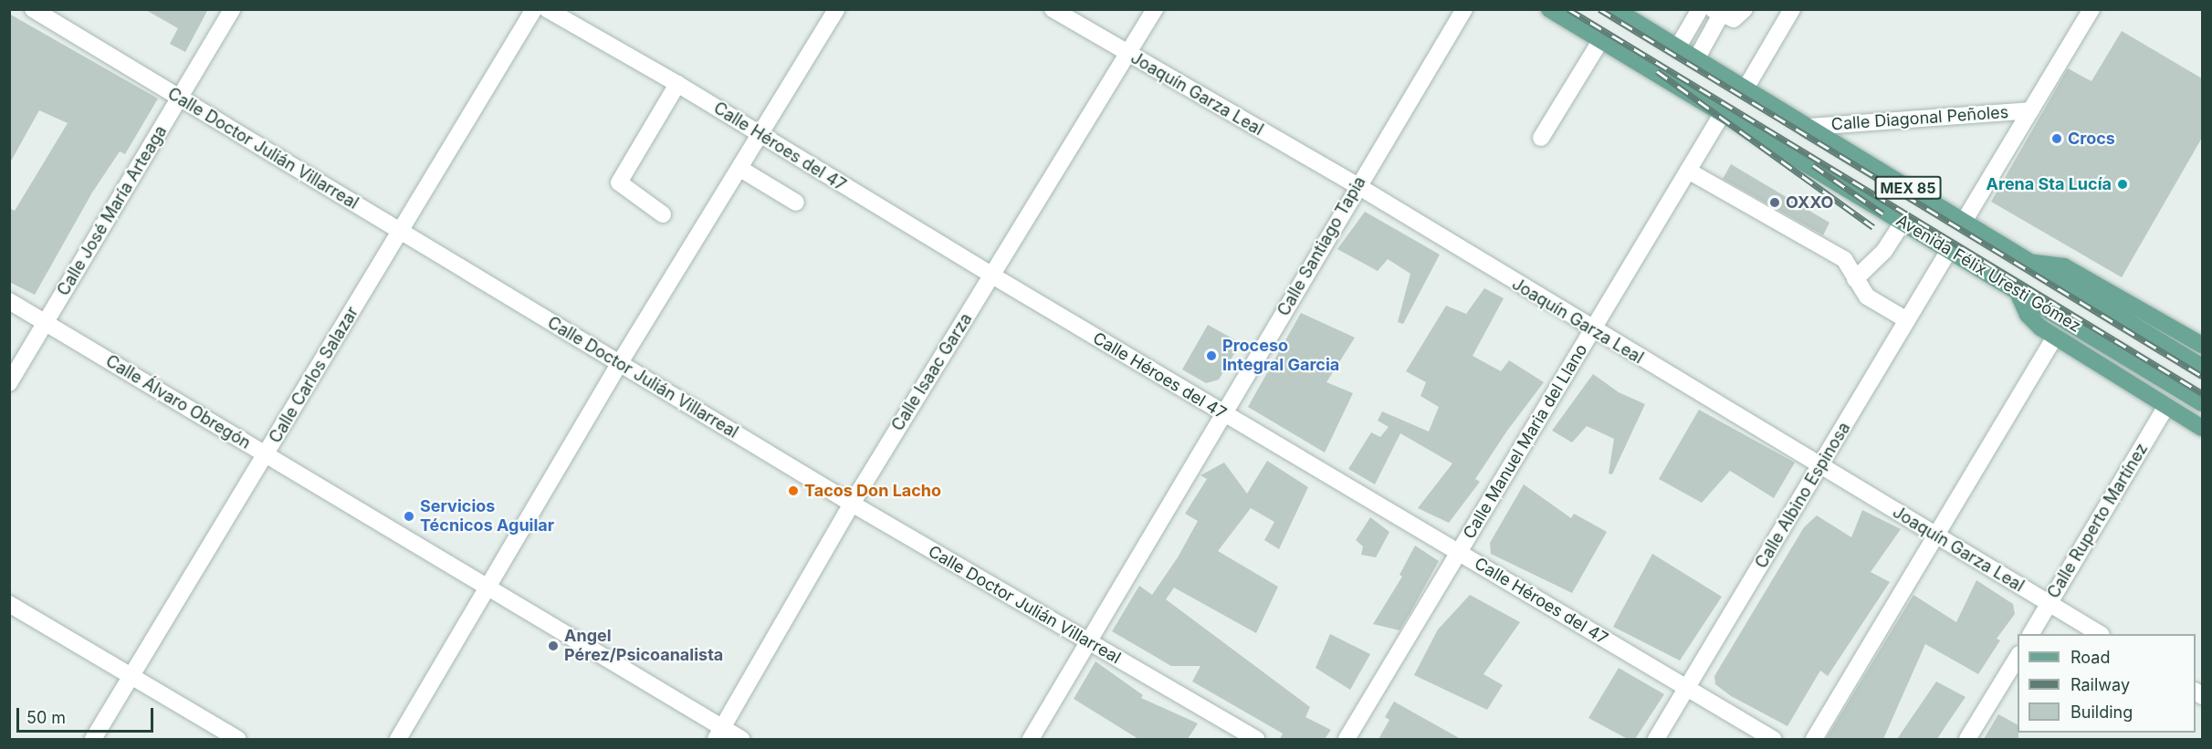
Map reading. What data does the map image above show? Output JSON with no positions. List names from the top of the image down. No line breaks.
{"streets":{"main road":["MEX 85","Avenida Félix Uresti Gómez"],"street":["Joaquín Garza Leal","Calle Diagonal Peñoles","Calle Héroes del 47","Calle Doctor Julián Villarreal","Calle José María Arteaga","Calle Santiago Tapia","Calle Isaac Garza","Calle Carlos Salazar","Calle Álvaro Obregón","Calle Manuel Maria del Llano","Calle Albino Espinosa","Calle Ruperto Martínez"]},"crossings":[["Joaquín Garza Leal","Calle Santiago Tapia"],["Joaquín Garza Leal","Calle Isaac Garza"],["Joaquín Garza Leal","Calle Manuel Maria del Llano"],["Joaquín Garza Leal","Calle Albino Espinosa"],["Joaquín Garza Leal","Calle Ruperto Martínez"],["Calle Diagonal Peñoles","Avenida Félix Uresti Gómez"],["Calle Héroes del 47","Calle Santiago Tapia"],["Calle Héroes del 47","Calle Isaac Garza"],["Calle Héroes del 47","Calle Manuel Maria del Llano"],["Calle Héroes del 47","Calle Albino Espinosa"],["Calle Doctor Julián Villarreal","Calle José María Arteaga"],["Calle Doctor Julián Villarreal","Calle Santiago Tapia"],["Calle Doctor Julián Villarreal","Calle Isaac Garza"],["Calle Doctor Julián Villarreal","Calle Carlos Salazar"],["Calle José María Arteaga","Calle Álvaro Obregón"],["Avenida Félix Uresti Gómez","Calle Manuel Maria del Llano"],["Avenida Félix Uresti Gómez","Calle Albino Espinosa"],["Calle Isaac Garza","Calle Álvaro Obregón"],["Calle Carlos Salazar","Calle Álvaro Obregón"]],"places":["Crocs","Arena Sta Lucía","OXXO","Proceso Integral Garcia","Tacos Don Lacho","Servicios Técnicos Aguilar","Angel Pérez/Psicoanalista"],"legend":["Road","Railway","Building"],"scale_bar":"50 m"}
